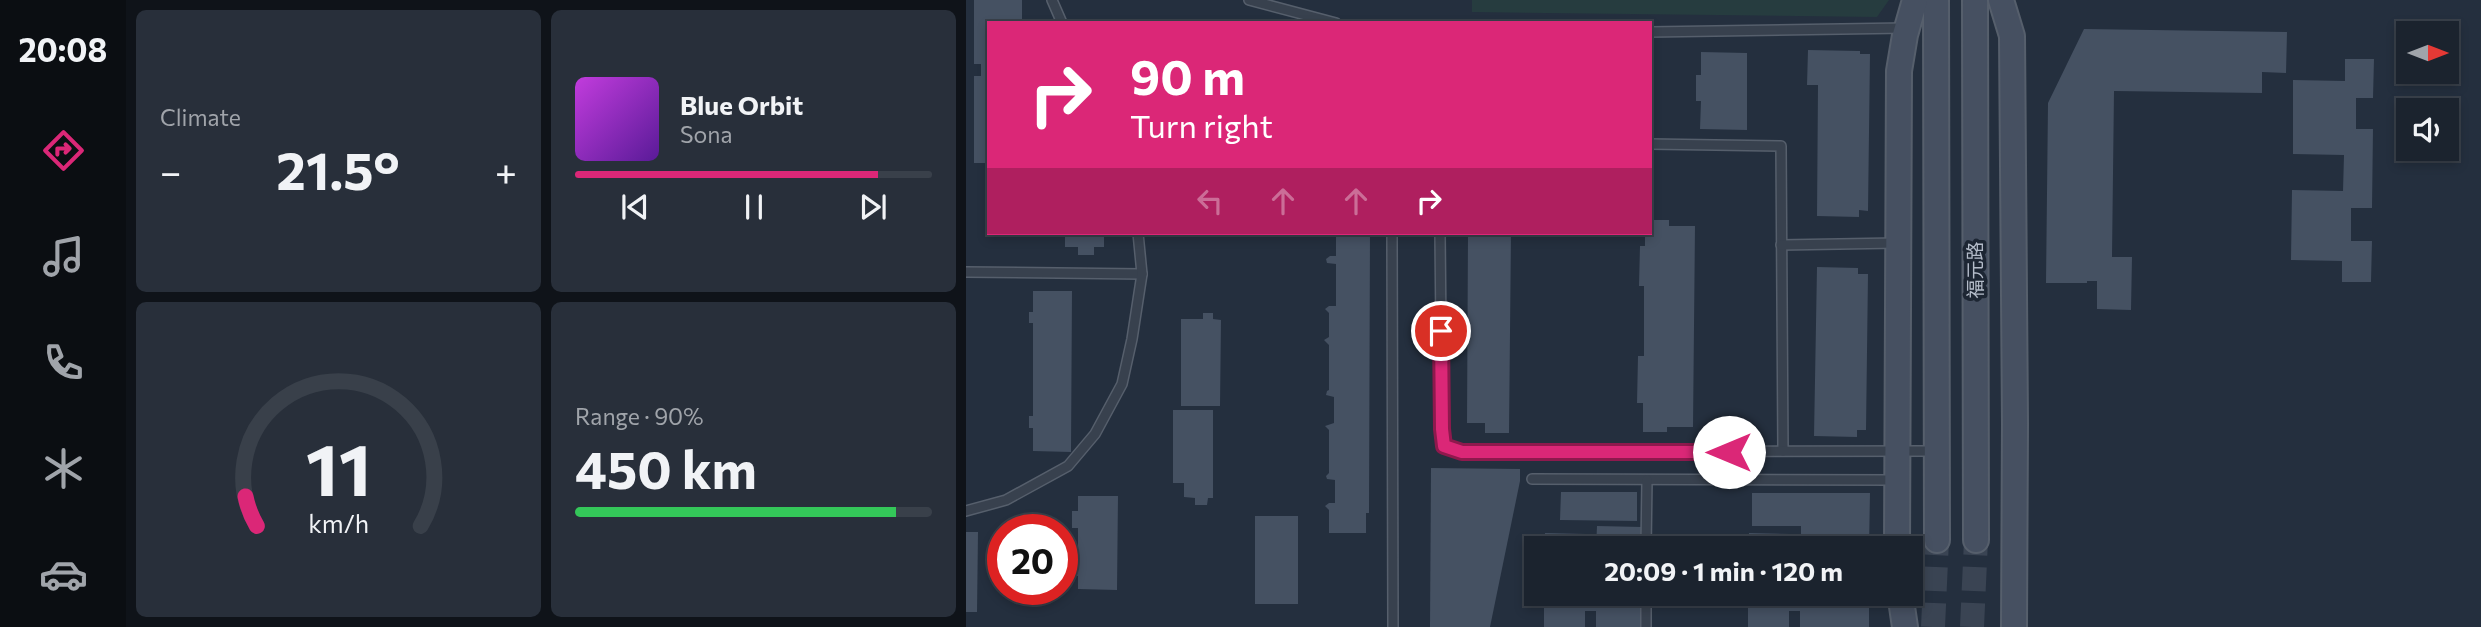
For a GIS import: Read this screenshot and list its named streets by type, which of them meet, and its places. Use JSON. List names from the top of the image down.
{
  "streets": {
    "street": ["福元路"]
  },
  "north": "right",
  "page": {
    "tabs": "20:08",
    "tile": [
      "Climate",
      ["Range · 90%", "450 km"]
    ],
    "turn": ["90 m", "Turn right"],
    "song": ["Blue Orbit", "Sona"],
    "heat": ["−", "21.5°", "+"],
    "limit": "20",
    "trip": "20:09 · 1 min · 120 m",
    "gauge": ["11", "km/h"]
  }
}
